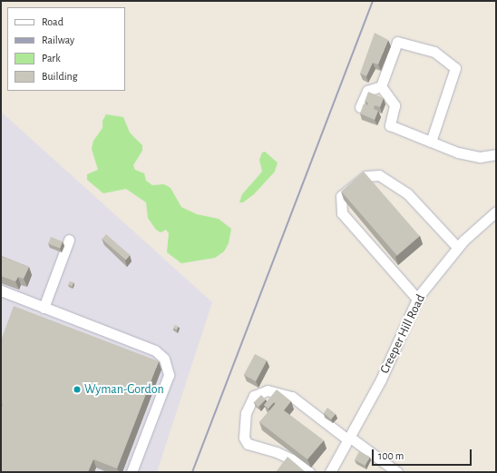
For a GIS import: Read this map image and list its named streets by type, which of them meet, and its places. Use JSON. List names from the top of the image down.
{
  "streets": {
    "street": ["Creeper Hill Road"]
  },
  "places": ["Wyman-Gordon"],
  "legend": [
    "Road",
    "Railway",
    "Park",
    "Building"
  ],
  "scale_bar": "100 m"
}
